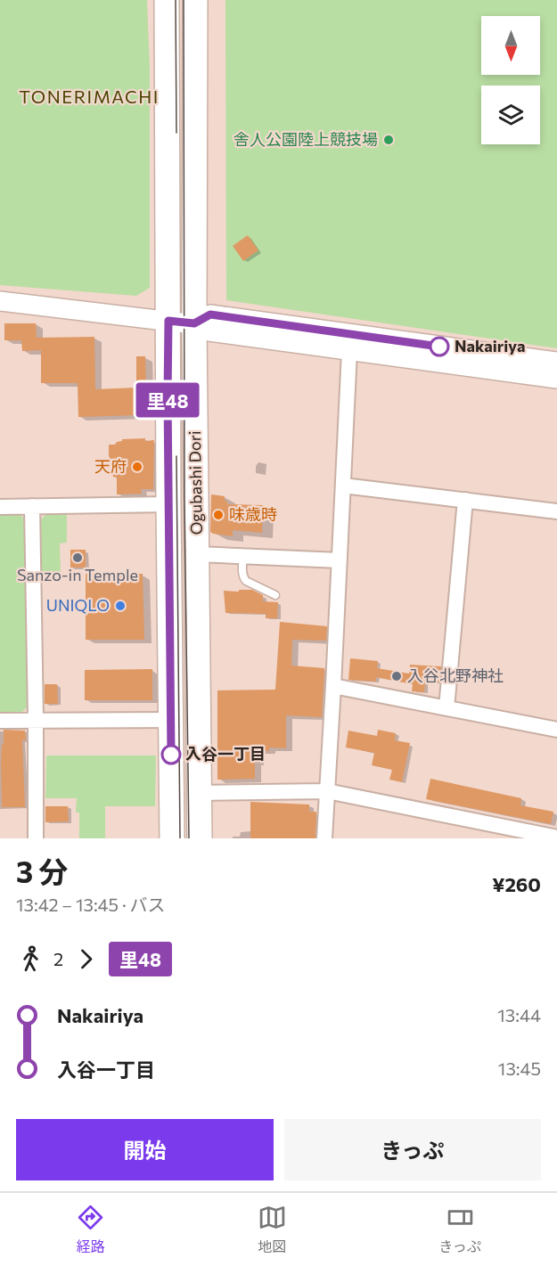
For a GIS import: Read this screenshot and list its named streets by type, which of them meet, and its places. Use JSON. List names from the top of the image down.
{
  "streets": {
    "main road": ["Ogubashi Dori"]
  },
  "districts": ["TONERIMACHI"],
  "places": [
    "舎人公園陸上競技場",
    "Nakairiya",
    "天府",
    "味歳時",
    "Sanzo-in Temple",
    "UNIQLO",
    "入谷北野神社",
    "入谷一丁目"
  ],
  "lines": ["bus line 里48"],
  "north": "bottom",
  "page": {
    "on_map": "里48",
    "heading": ["3 分", "13:42 – 13:45 · バス", "¥260"],
    "legs": ["2", "里48"],
    "list": [
      {
        "name": "Nakairiya",
        "value": "13:44"
      },
      {
        "name": "入谷一丁目",
        "value": "13:45"
      }
    ],
    "buttons": ["開始", "きっぷ"],
    "tabs": ["経路", "地図", "きっぷ"]
  }
}
